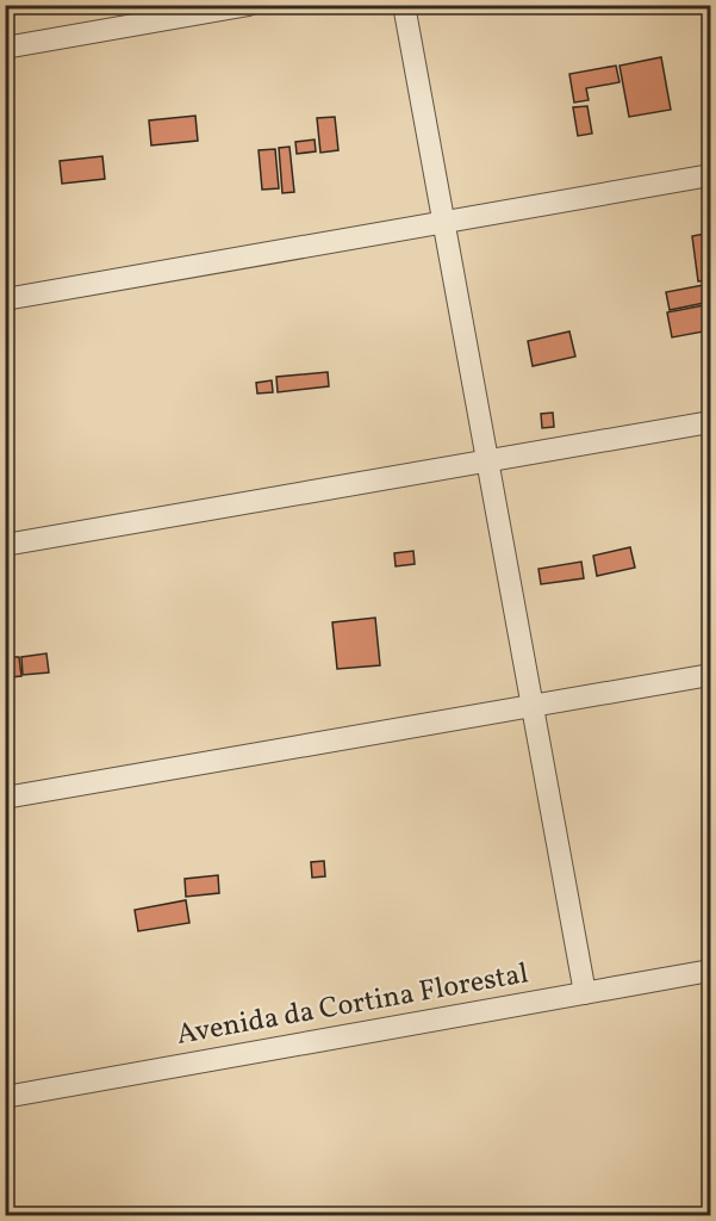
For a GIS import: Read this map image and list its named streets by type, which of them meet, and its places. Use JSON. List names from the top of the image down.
{
  "streets": {
    "street": ["Avenida da Cortina Florestal"]
  }
}
